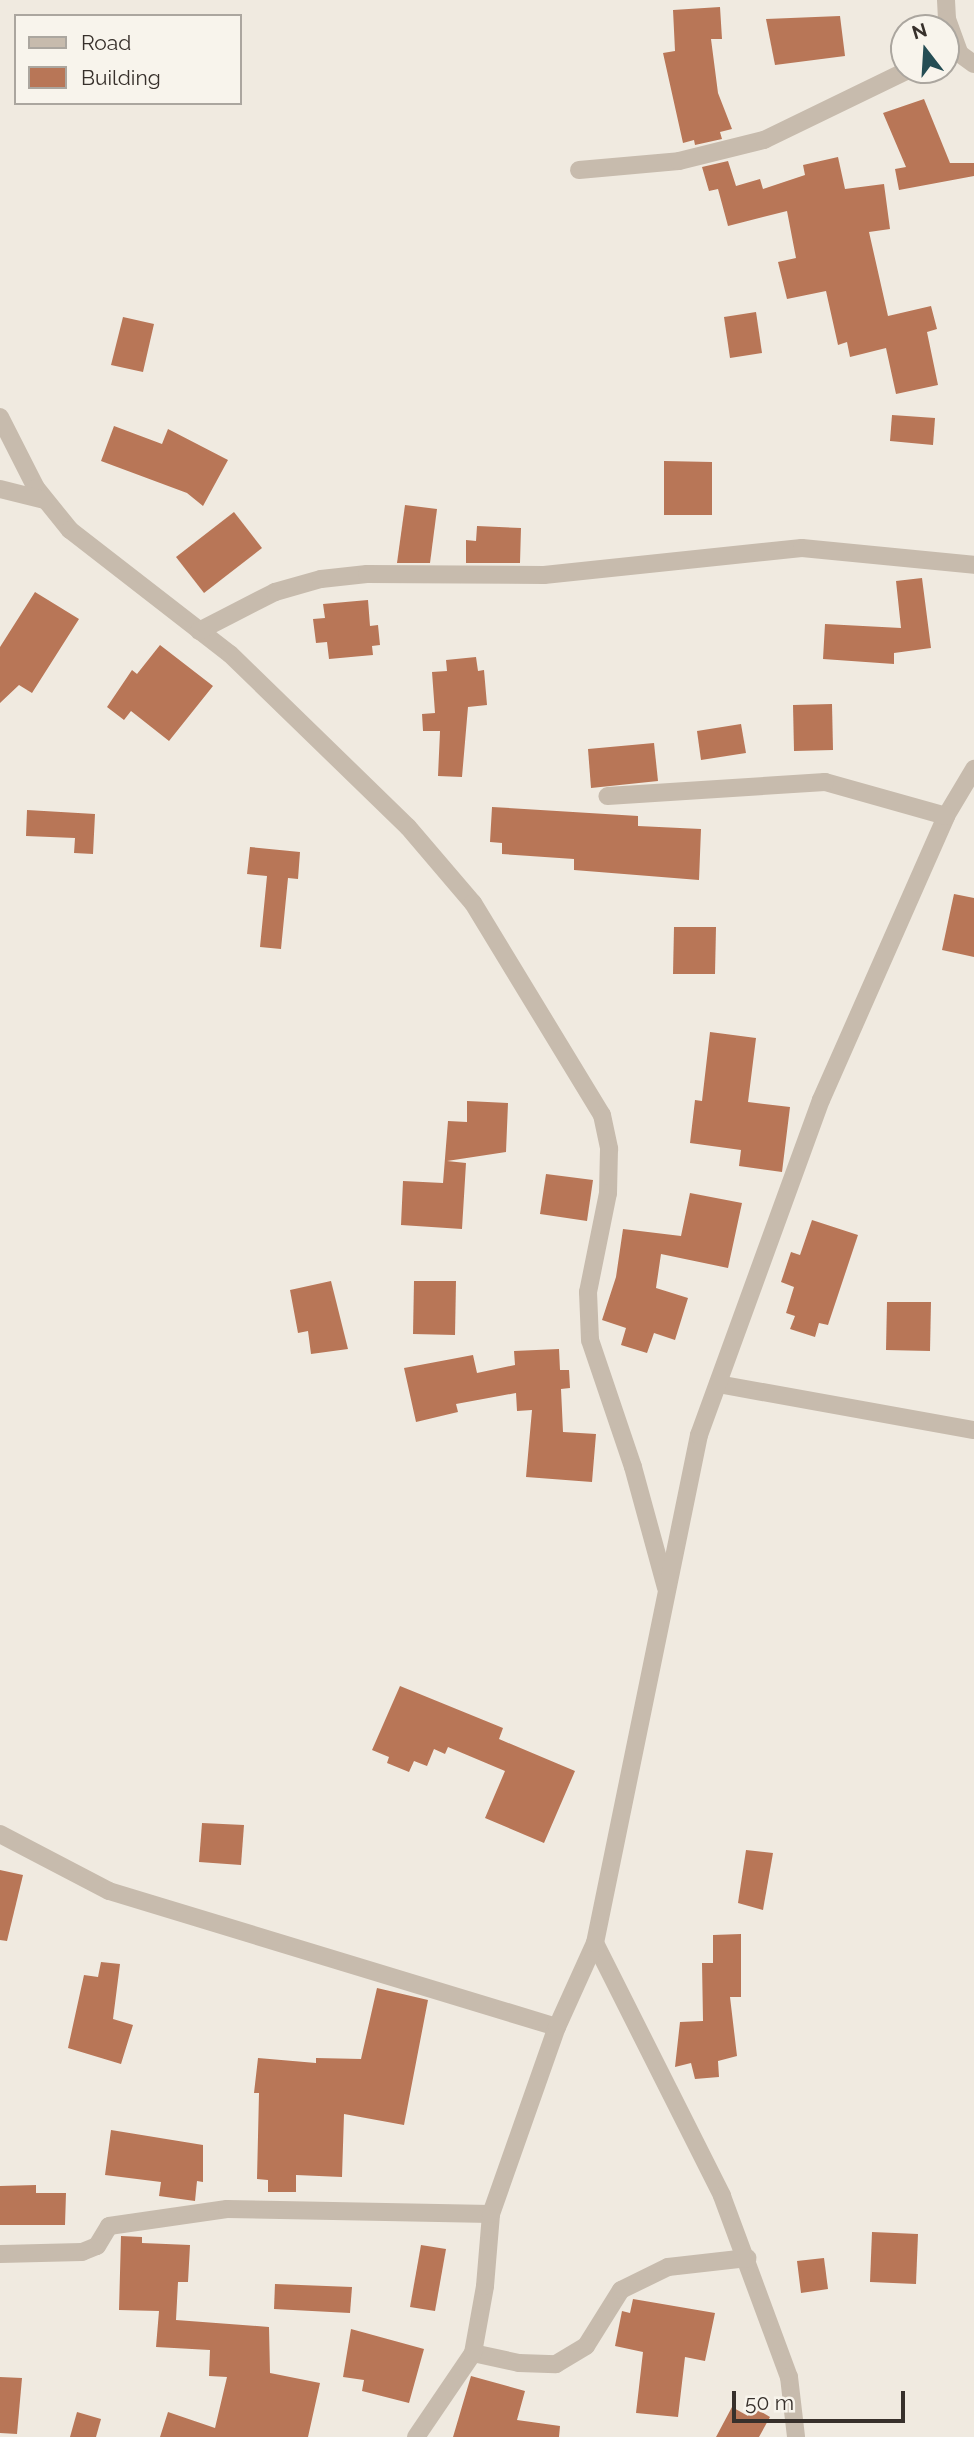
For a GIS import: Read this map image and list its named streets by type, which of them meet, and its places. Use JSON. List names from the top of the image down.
{
  "legend": ["Road", "Building"],
  "scale_bar": "50 m",
  "north": "top"
}
